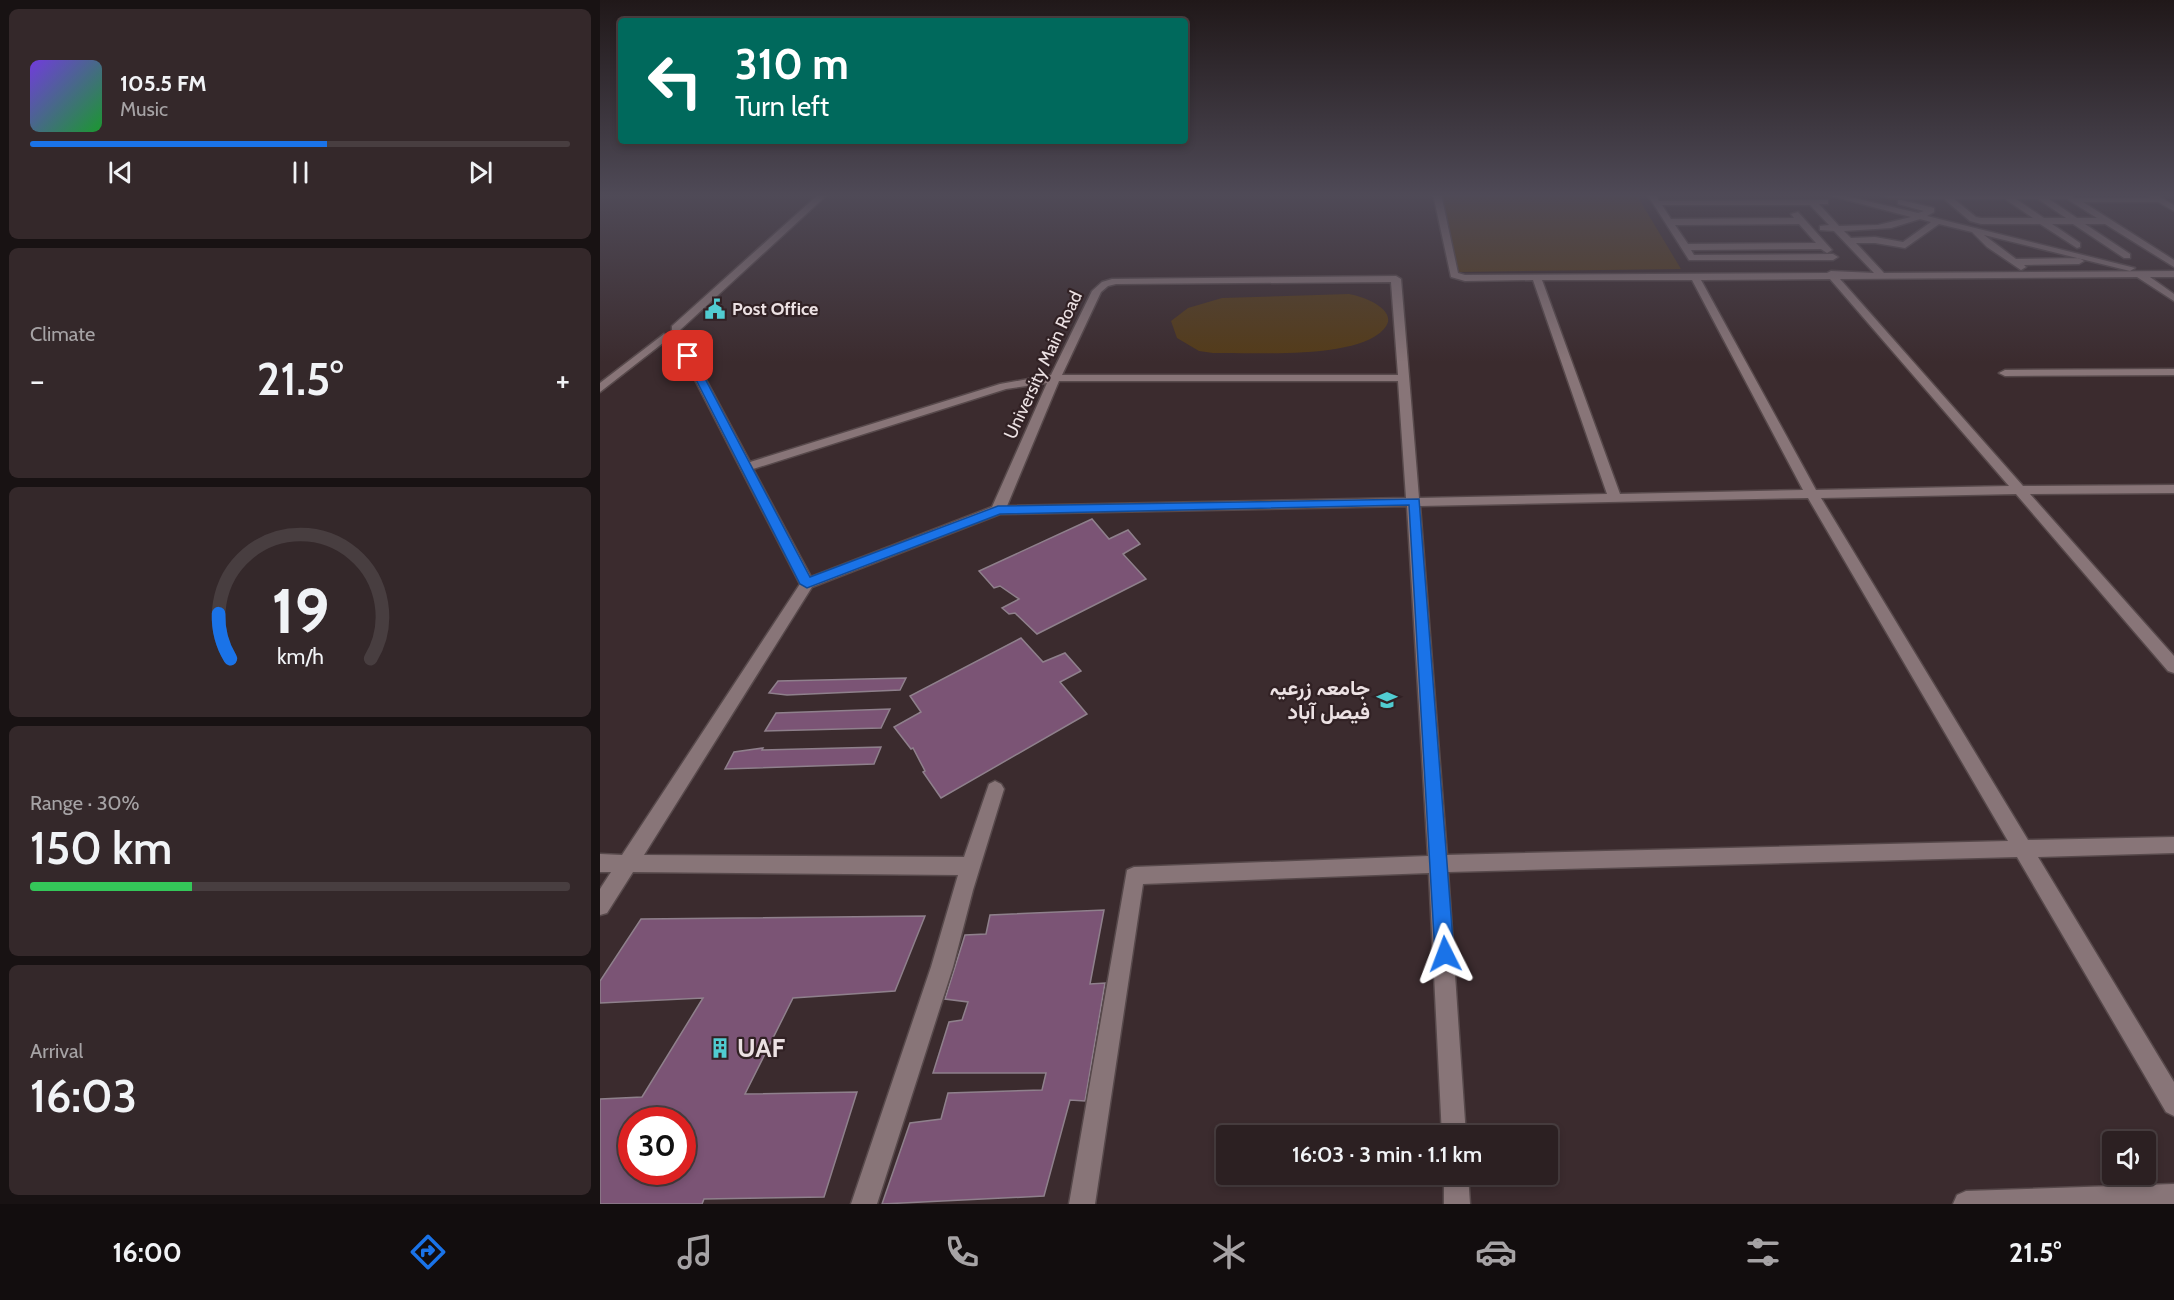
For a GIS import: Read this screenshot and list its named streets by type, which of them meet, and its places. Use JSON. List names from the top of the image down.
{
  "streets": {
    "street": ["University Main Road"]
  },
  "places": {
    "public building": ["Post Office"],
    "school or university": ["جامعہ زرعیہ فیصل آباد"],
    "building": ["UAF"]
  },
  "page": {
    "turn": ["310 m", "Turn left"],
    "song": ["105.5 FM", "Music"],
    "tile": [
      "Climate",
      ["Range · 30%", "150 km"],
      ["Arrival", "16:03"]
    ],
    "heat": ["−", "21.5°", "+"],
    "limit": "30",
    "trip": "16:03 · 3 min · 1.1 km",
    "tabs": ["16:00", "21.5°"],
    "gauge": ["19", "km/h"]
  }
}
